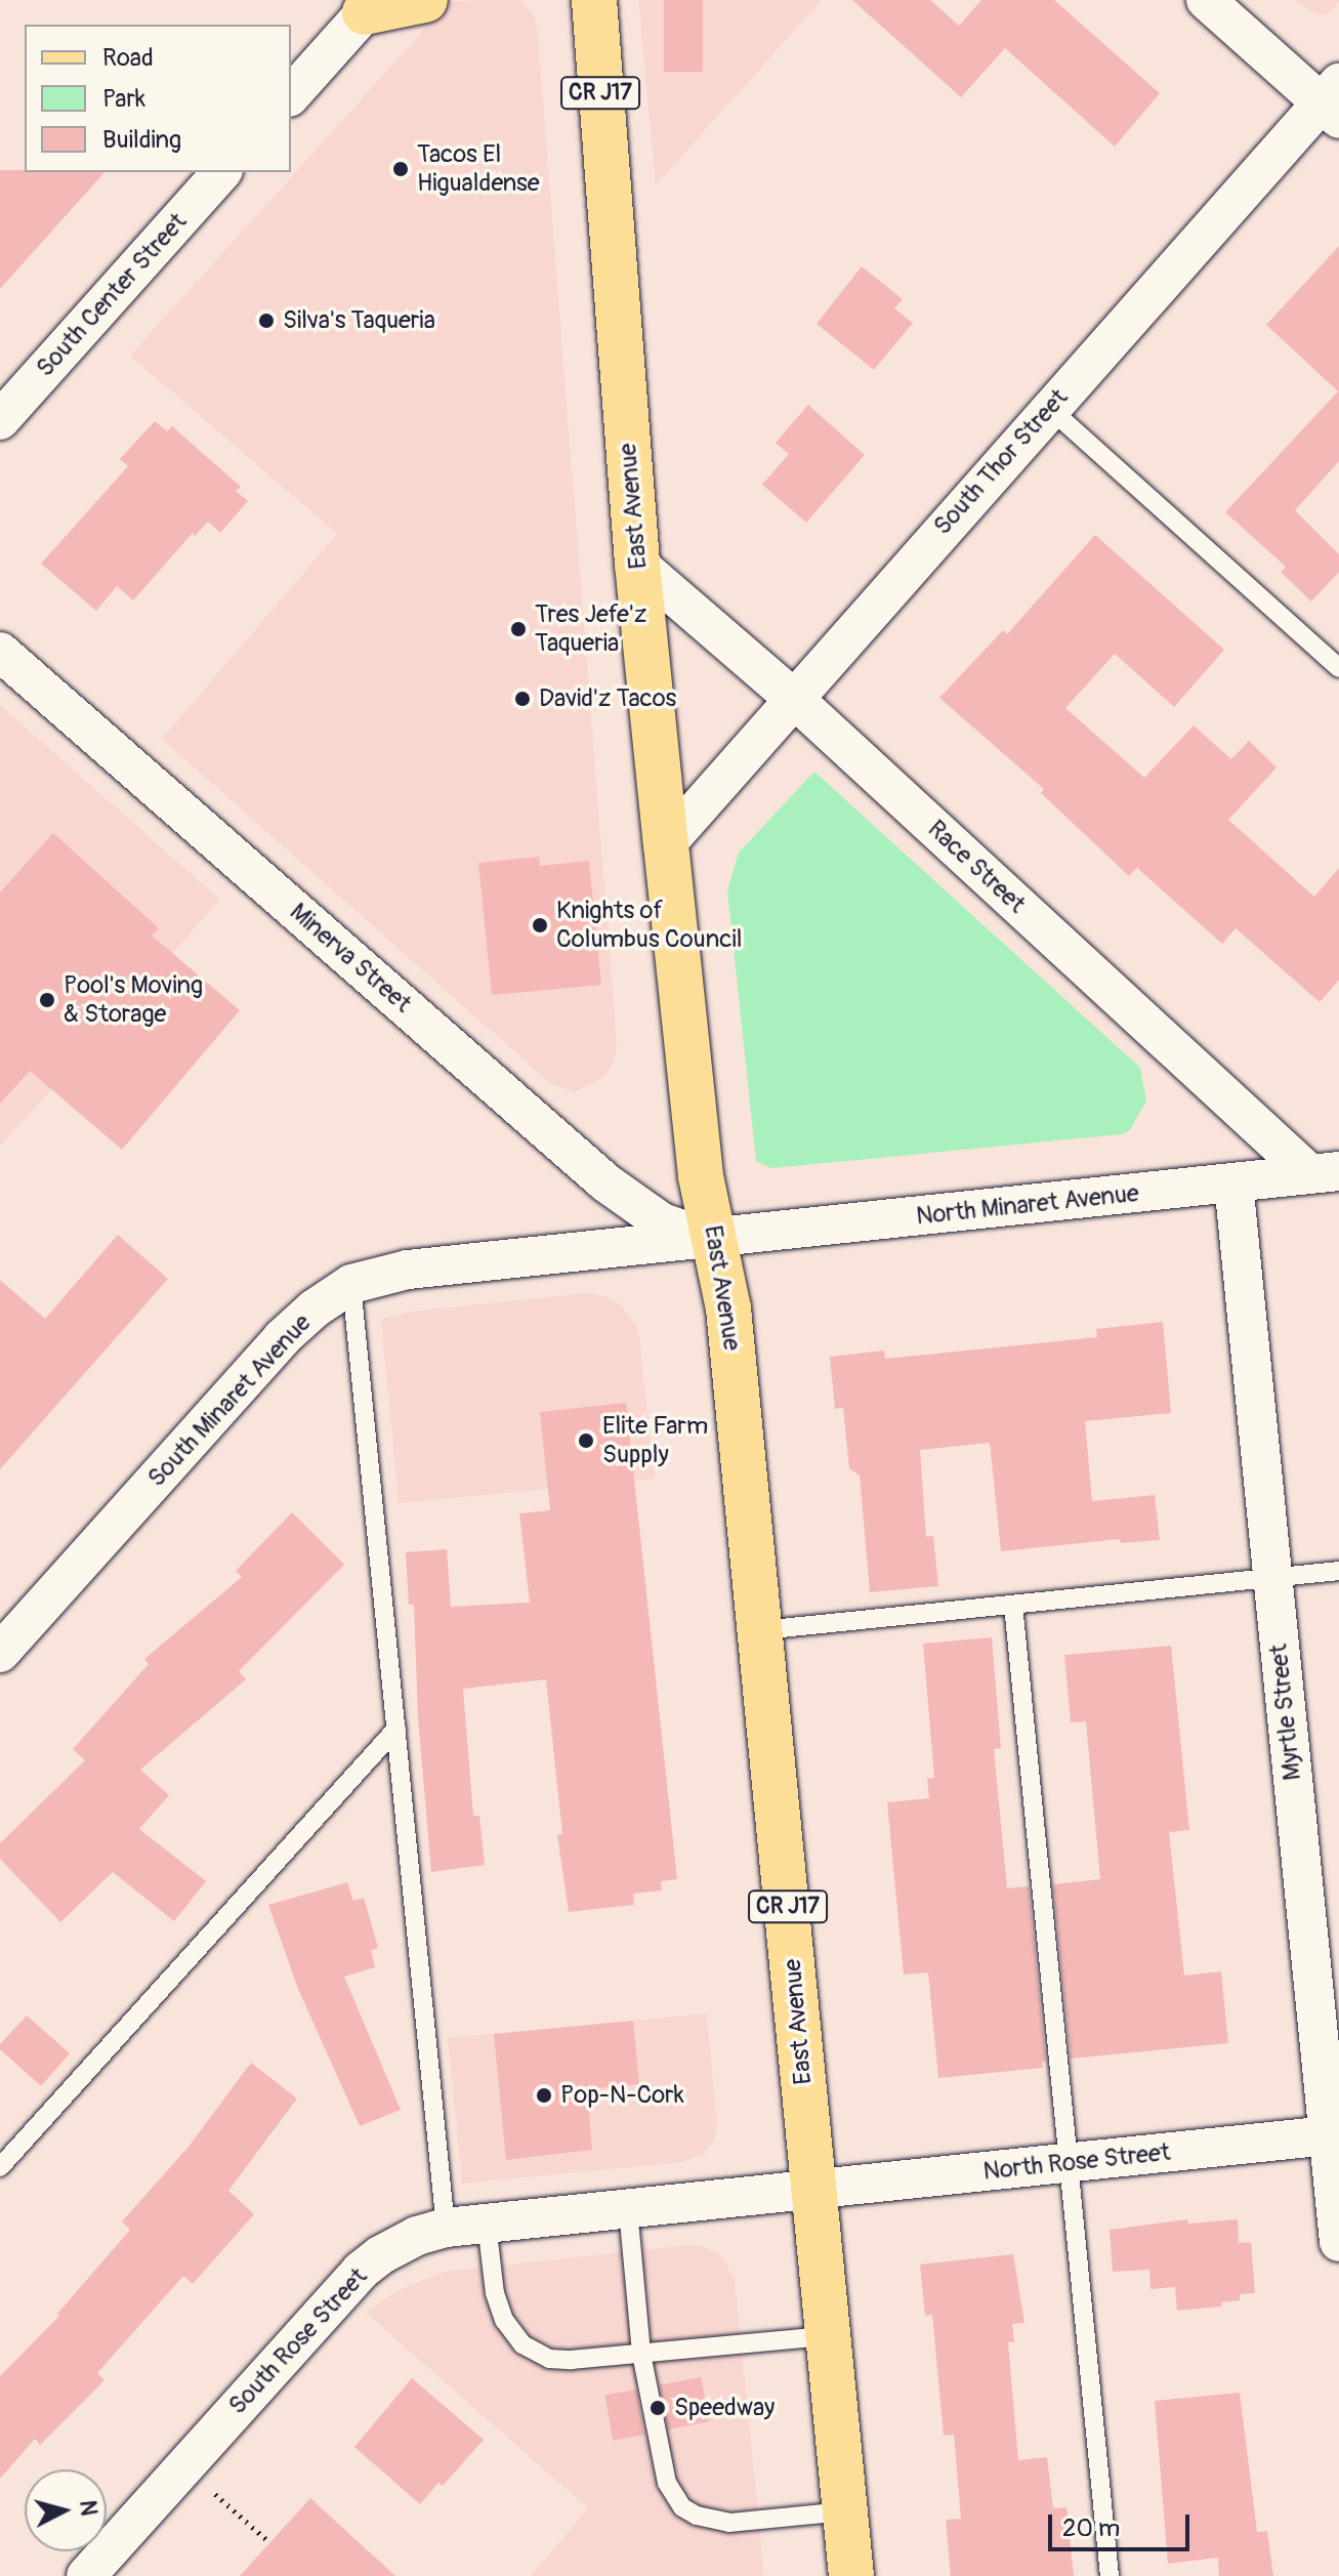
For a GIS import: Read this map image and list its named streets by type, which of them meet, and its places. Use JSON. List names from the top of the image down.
{
  "streets": {
    "main road": ["CR J17", "East Avenue"],
    "street": [
      "South Center Street",
      "South Thor Street",
      "Race Street",
      "Minerva Street",
      "North Minaret Avenue",
      "South Minaret Avenue",
      "Myrtle Street",
      "North Rose Street",
      "South Rose Street"
    ]
  },
  "crossings": [
    ["South Thor Street", "East Avenue"],
    ["South Thor Street", "Race Street"],
    ["East Avenue", "Race Street"],
    ["East Avenue", "Minerva Street"],
    ["East Avenue", "North Minaret Avenue"],
    ["East Avenue", "South Minaret Avenue"],
    ["East Avenue", "North Rose Street"],
    ["East Avenue", "South Rose Street"],
    ["Race Street", "North Minaret Avenue"],
    ["Minerva Street", "North Minaret Avenue"],
    ["Minerva Street", "South Minaret Avenue"],
    ["North Minaret Avenue", "South Minaret Avenue"],
    ["North Minaret Avenue", "Myrtle Street"],
    ["Myrtle Street", "North Rose Street"],
    ["North Rose Street", "South Rose Street"]
  ],
  "places": [
    "Tacos El Higualdense",
    "Silva's Taqueria",
    "Tres Jefe'z Taqueria",
    "David'z Tacos",
    "Knights of Columbus Council",
    "Pool's Moving & Storage",
    "Elite Farm Supply",
    "Pop-N-Cork",
    "Speedway"
  ],
  "legend": ["Road", "Park", "Building"],
  "scale_bar": "20 m",
  "north": "right"
}
